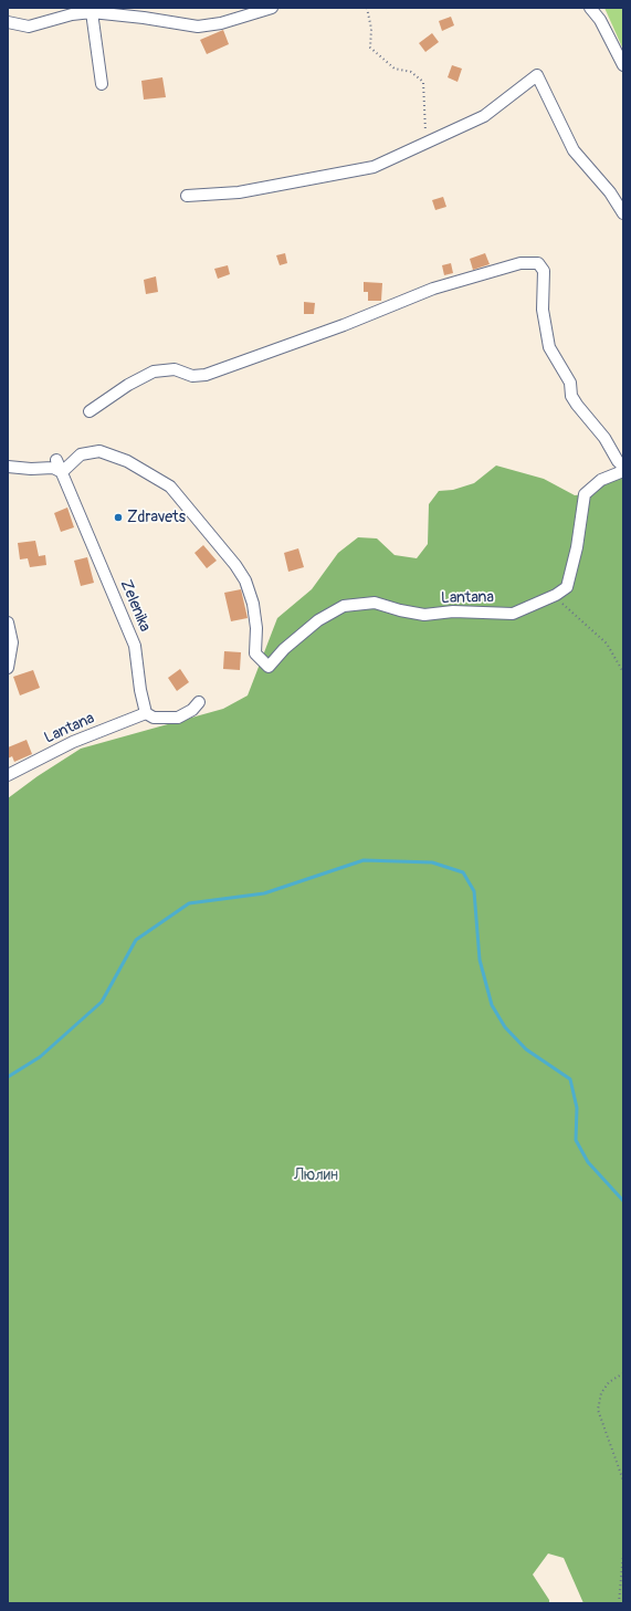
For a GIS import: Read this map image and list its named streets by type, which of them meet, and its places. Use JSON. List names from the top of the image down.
{
  "streets": {
    "street": ["Lantana", "Zelenika"]
  },
  "crossings": [
    ["Lantana", "Zelenika"]
  ],
  "parks": ["Люлин"],
  "places": ["Zdravets"]
}
